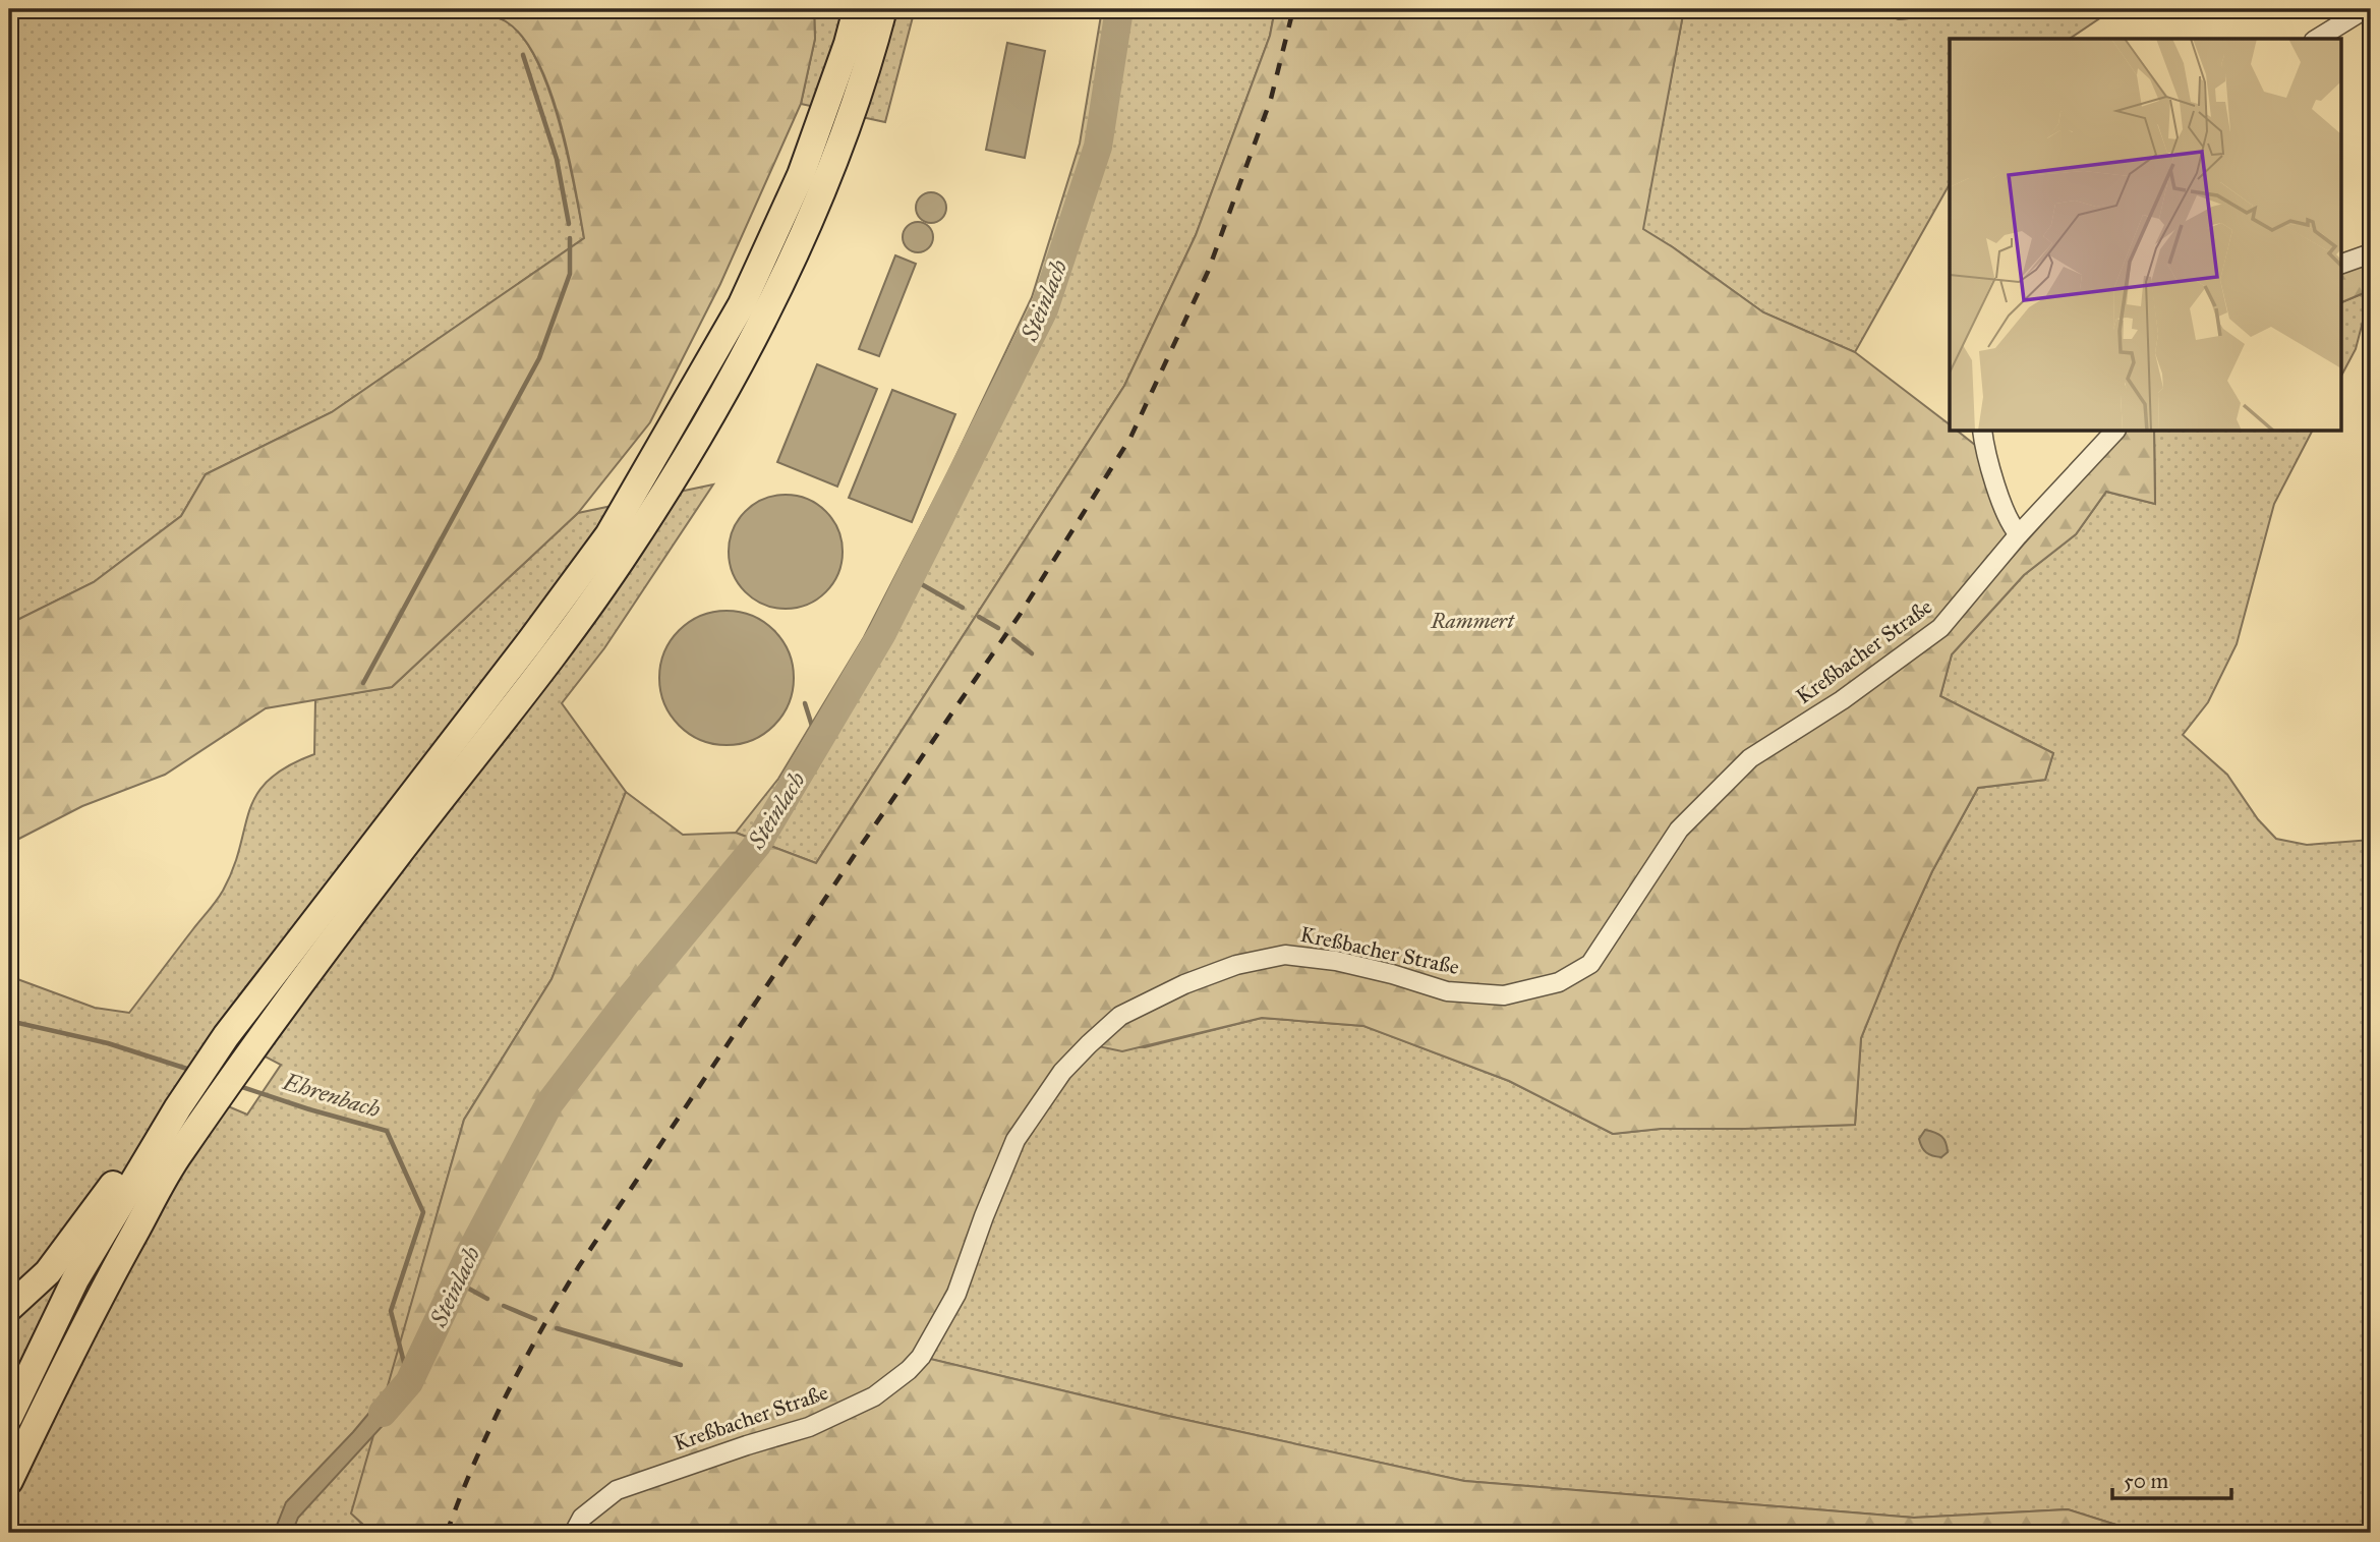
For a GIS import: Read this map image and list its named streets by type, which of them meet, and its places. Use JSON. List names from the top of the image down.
{
  "streets": {
    "street": ["Kreßbacher Straße"]
  },
  "water": ["Steinlach", "Ehrenbach"],
  "parks": ["Rammert"],
  "scale_bar": "50 m"
}
